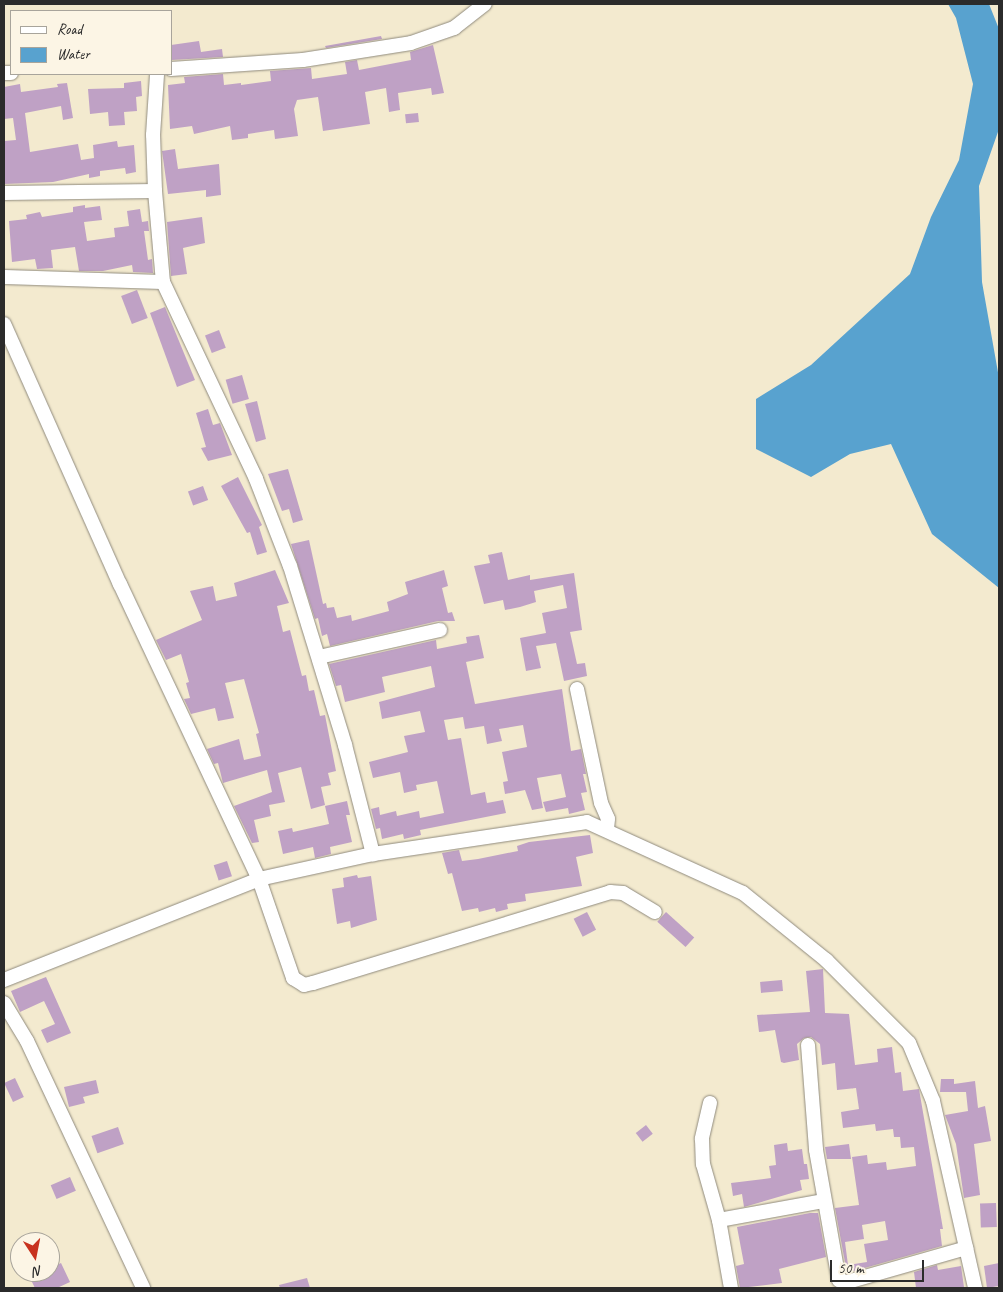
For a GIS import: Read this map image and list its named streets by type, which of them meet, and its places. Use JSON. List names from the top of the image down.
{
  "legend": ["Road", "Water"],
  "scale_bar": "50 m",
  "north": "bottom"
}
